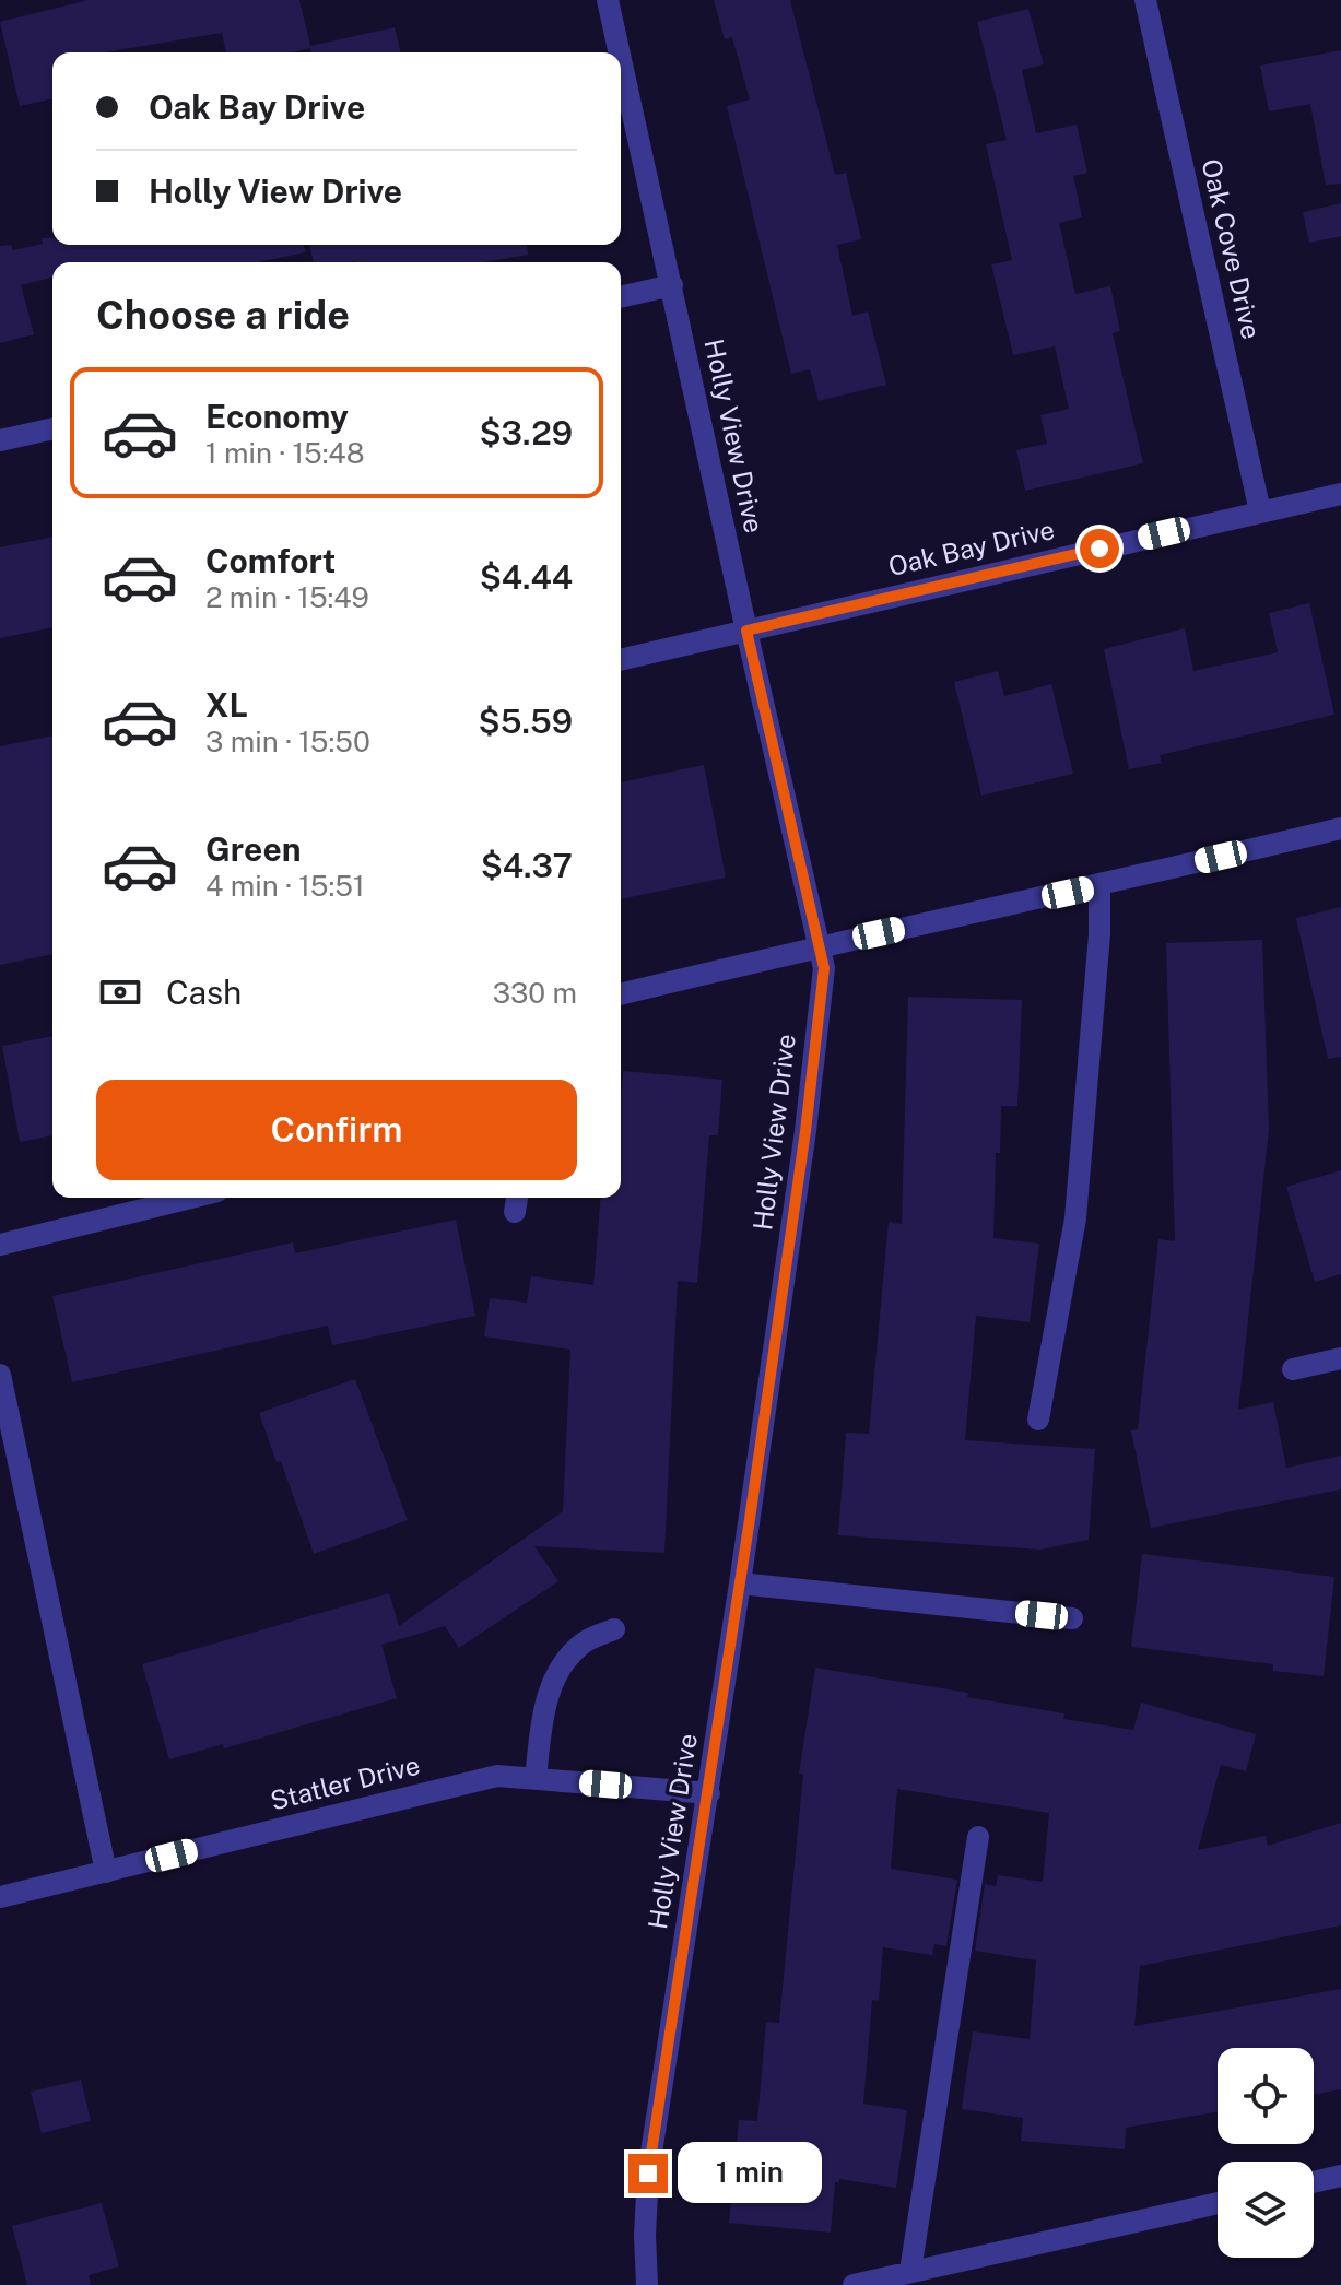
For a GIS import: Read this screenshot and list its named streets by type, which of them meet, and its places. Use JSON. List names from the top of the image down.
{
  "streets": {
    "street": [
      "Oak Cove Drive",
      "Holly View Drive",
      "Oak Bay Drive",
      "Statler Drive"
    ]
  },
  "crossings": [
    ["Oak Cove Drive", "Oak Bay Drive"],
    ["Holly View Drive", "Oak Bay Drive"],
    ["Holly View Drive", "Statler Drive"]
  ],
  "page": {
    "banner": ["Oak Bay Drive", "Holly View Drive"],
    "heading": "Choose a ride",
    "list": [
      {
        "name": "Economy",
        "note": "1 min · 15:48",
        "value": "$3.29"
      },
      {
        "name": "Comfort",
        "note": "2 min · 15:49",
        "value": "$4.44"
      },
      {
        "name": "XL",
        "note": "3 min · 15:50",
        "value": "$5.59"
      },
      {
        "name": "Green",
        "note": "4 min · 15:51",
        "value": "$4.37"
      }
    ],
    "pay": ["Cash", "330 m"],
    "buttons": "Confirm",
    "bubble": "1 min"
  }
}
